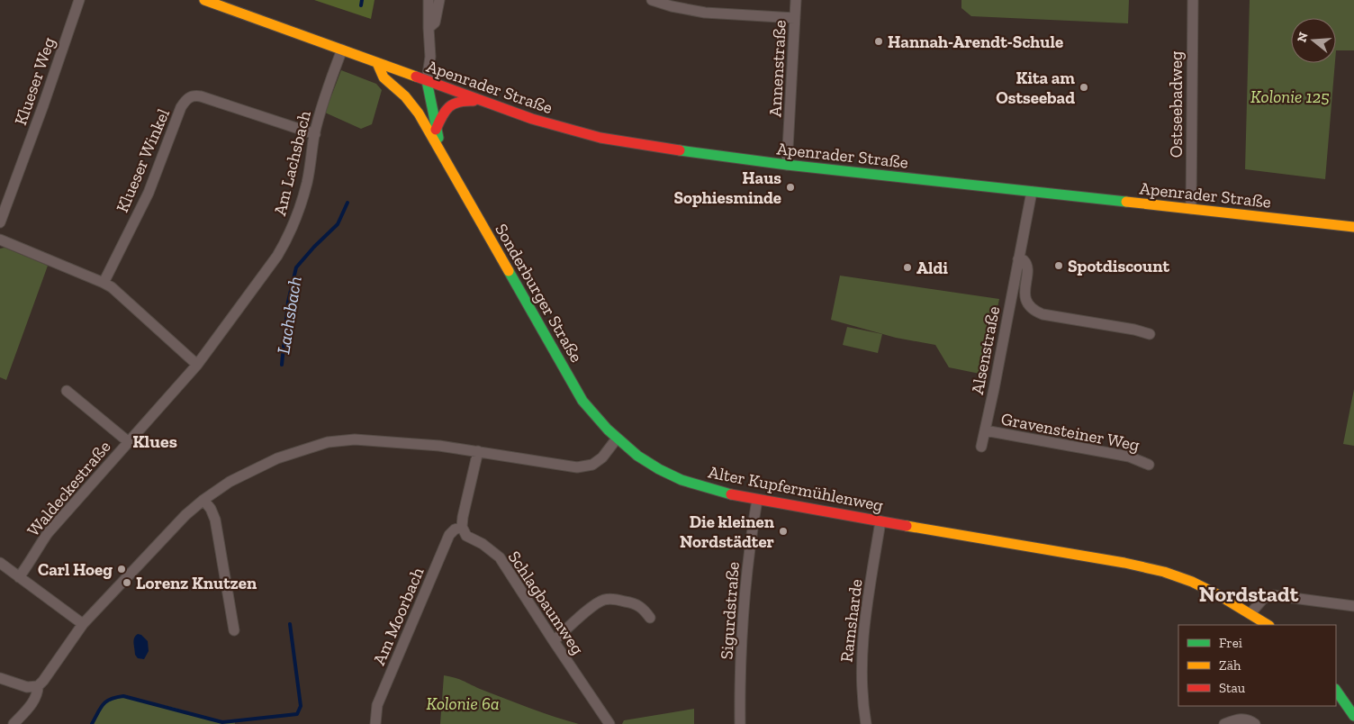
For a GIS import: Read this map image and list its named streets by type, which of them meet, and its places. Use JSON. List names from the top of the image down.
{
  "streets": {
    "street": [
      "Annenstraße",
      "Klueser Weg",
      "Apenrader Straße",
      "Ostseebadweg",
      "Klueser Winkel",
      "Am Lachsbach",
      "Sonderburger Straße",
      "Alsenstraße",
      "Gravensteiner Weg",
      "Waldeckestraße",
      "Alter Kupfermühlenweg",
      "Schlagbaumweg",
      "Sigurdstraße",
      "Am Moorbach",
      "Ramsharde"
    ]
  },
  "crossings": [
    ["Annenstraße", "Apenrader Straße"],
    ["Apenrader Straße", "Ostseebadweg"],
    ["Apenrader Straße", "Am Lachsbach"],
    ["Apenrader Straße", "Sonderburger Straße"],
    ["Apenrader Straße", "Alsenstraße"],
    ["Klueser Winkel", "Am Lachsbach"],
    ["Am Lachsbach", "Waldeckestraße"],
    ["Sonderburger Straße", "Alter Kupfermühlenweg"],
    ["Alsenstraße", "Gravensteiner Weg"],
    ["Alter Kupfermühlenweg", "Sigurdstraße"],
    ["Alter Kupfermühlenweg", "Ramsharde"],
    ["Schlagbaumweg", "Am Moorbach"]
  ],
  "districts": ["Klues", "Nordstadt"],
  "water": ["Lachsbach"],
  "parks": ["Kolonie 125", "Kolonie 6a"],
  "places": [
    "Hannah-Arendt-Schule",
    "Kita am Ostseebad",
    "Haus Sophiesminde",
    "Spotdiscount",
    "Aldi",
    "Die kleinen Nordstädter",
    "Carl Hoeg",
    "Lorenz Knutzen"
  ],
  "legend": ["Frei", "Zäh", "Stau"],
  "north": "left"
}
